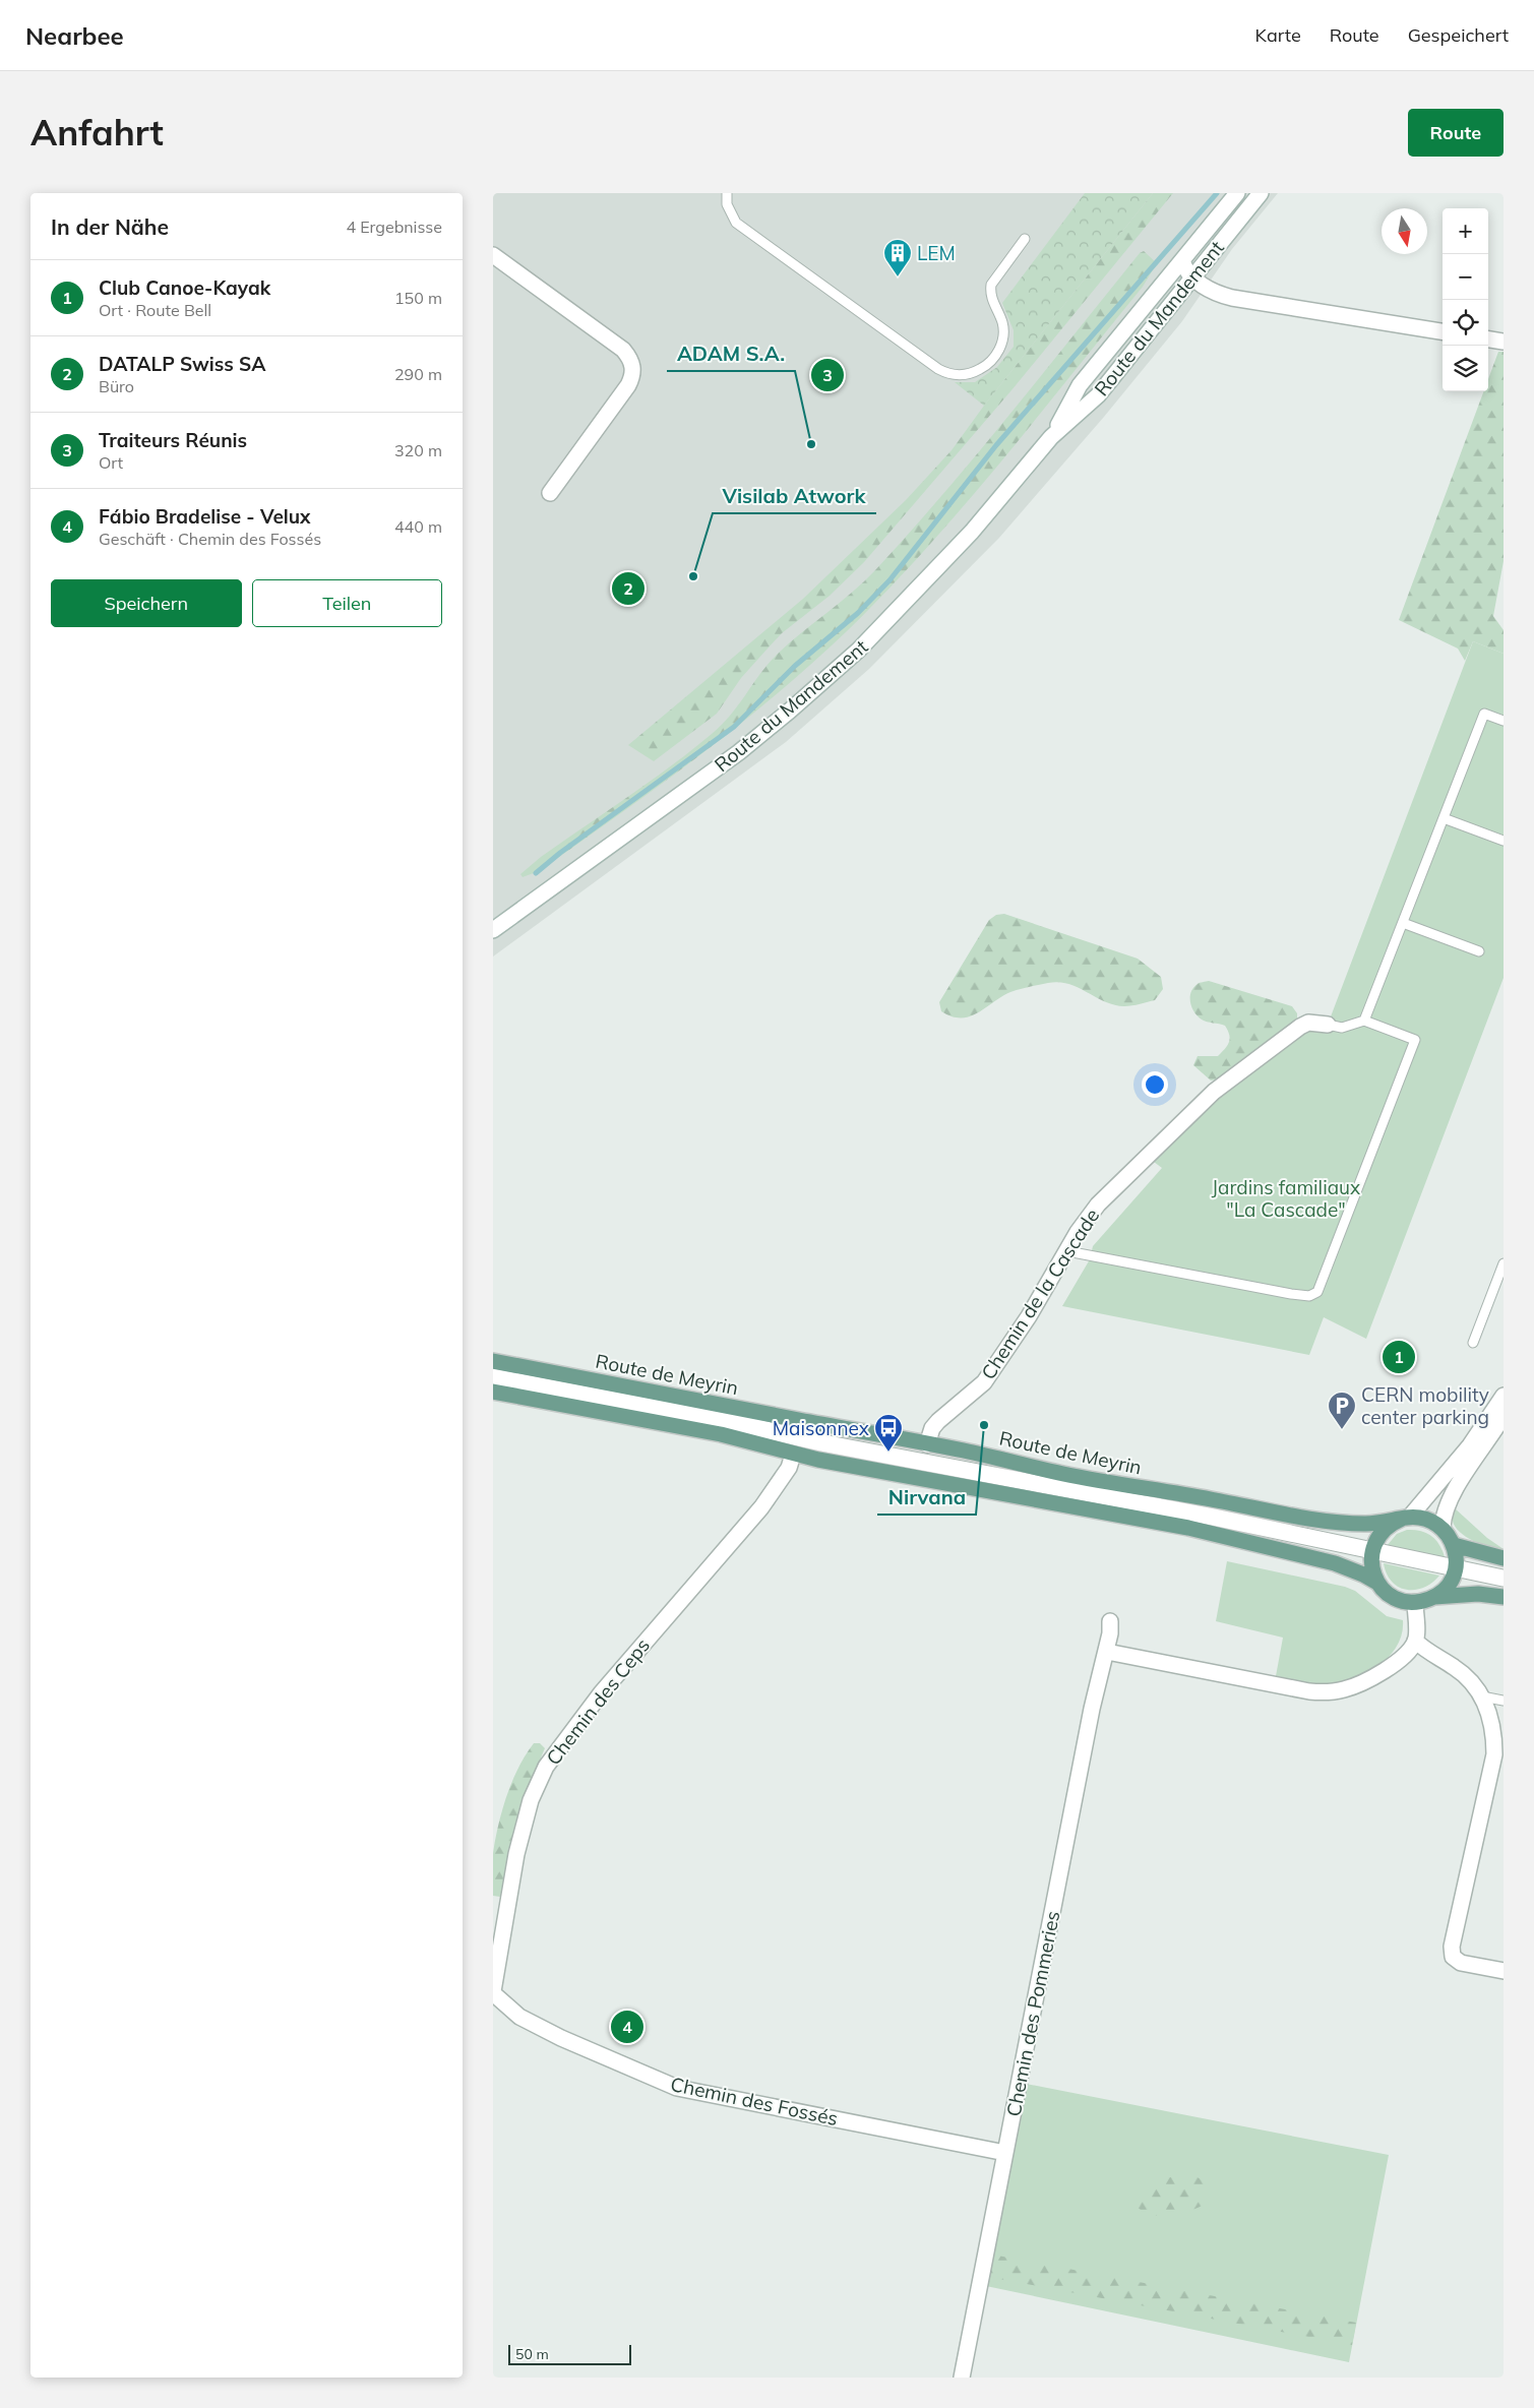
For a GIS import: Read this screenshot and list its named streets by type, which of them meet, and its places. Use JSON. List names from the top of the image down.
{
  "streets": {
    "main road": ["Route de Meyrin"],
    "street": [
      "Route du Mandement",
      "Chemin de la Cascade",
      "Chemin des Ceps",
      "Chemin des Pommeries",
      "Chemin des Fossés"
    ]
  },
  "crossings": [
    ["Chemin de la Cascade", "Route de Meyrin"],
    ["Chemin des Ceps", "Chemin des Fossés"],
    ["Chemin des Pommeries", "Chemin des Fossés"]
  ],
  "parks": ["Jardins familiaux \"La Cascade\""],
  "places": {
    "building": ["LEM"],
    "other": ["ADAM S.A.", "Visilab Atwork", "Nirvana"],
    "parking": ["CERN mobility center parking"],
    "bus stop": ["Maisonnex"]
  },
  "scale_bar": "50 m",
  "north": "bottom",
  "page": {
    "header": "Nearbee",
    "nav": ["Karte", "Route", "Gespeichert"],
    "buttons": [
      "Route",
      ["Speichern", "Teilen"]
    ],
    "title": "Anfahrt",
    "heading": ["In der Nähe", "4 Ergebnisse"],
    "map_buttons": ["+", "−"],
    "list": [
      {
        "mark": "1",
        "name": "Club Canoe-Kayak",
        "note": "Ort · Route Bell",
        "value": "150 m"
      },
      {
        "mark": "2",
        "name": "DATALP Swiss SA",
        "note": "Büro",
        "value": "290 m"
      },
      {
        "mark": "3",
        "name": "Traiteurs Réunis",
        "note": "Ort",
        "value": "320 m"
      },
      {
        "mark": "4",
        "name": "Fábio Bradelise - Velux",
        "note": "Geschäft · Chemin des Fossés",
        "value": "440 m"
      }
    ],
    "pins": [
      "3",
      "2",
      "1",
      "4"
    ],
    "scale": "50 m"
  }
}
